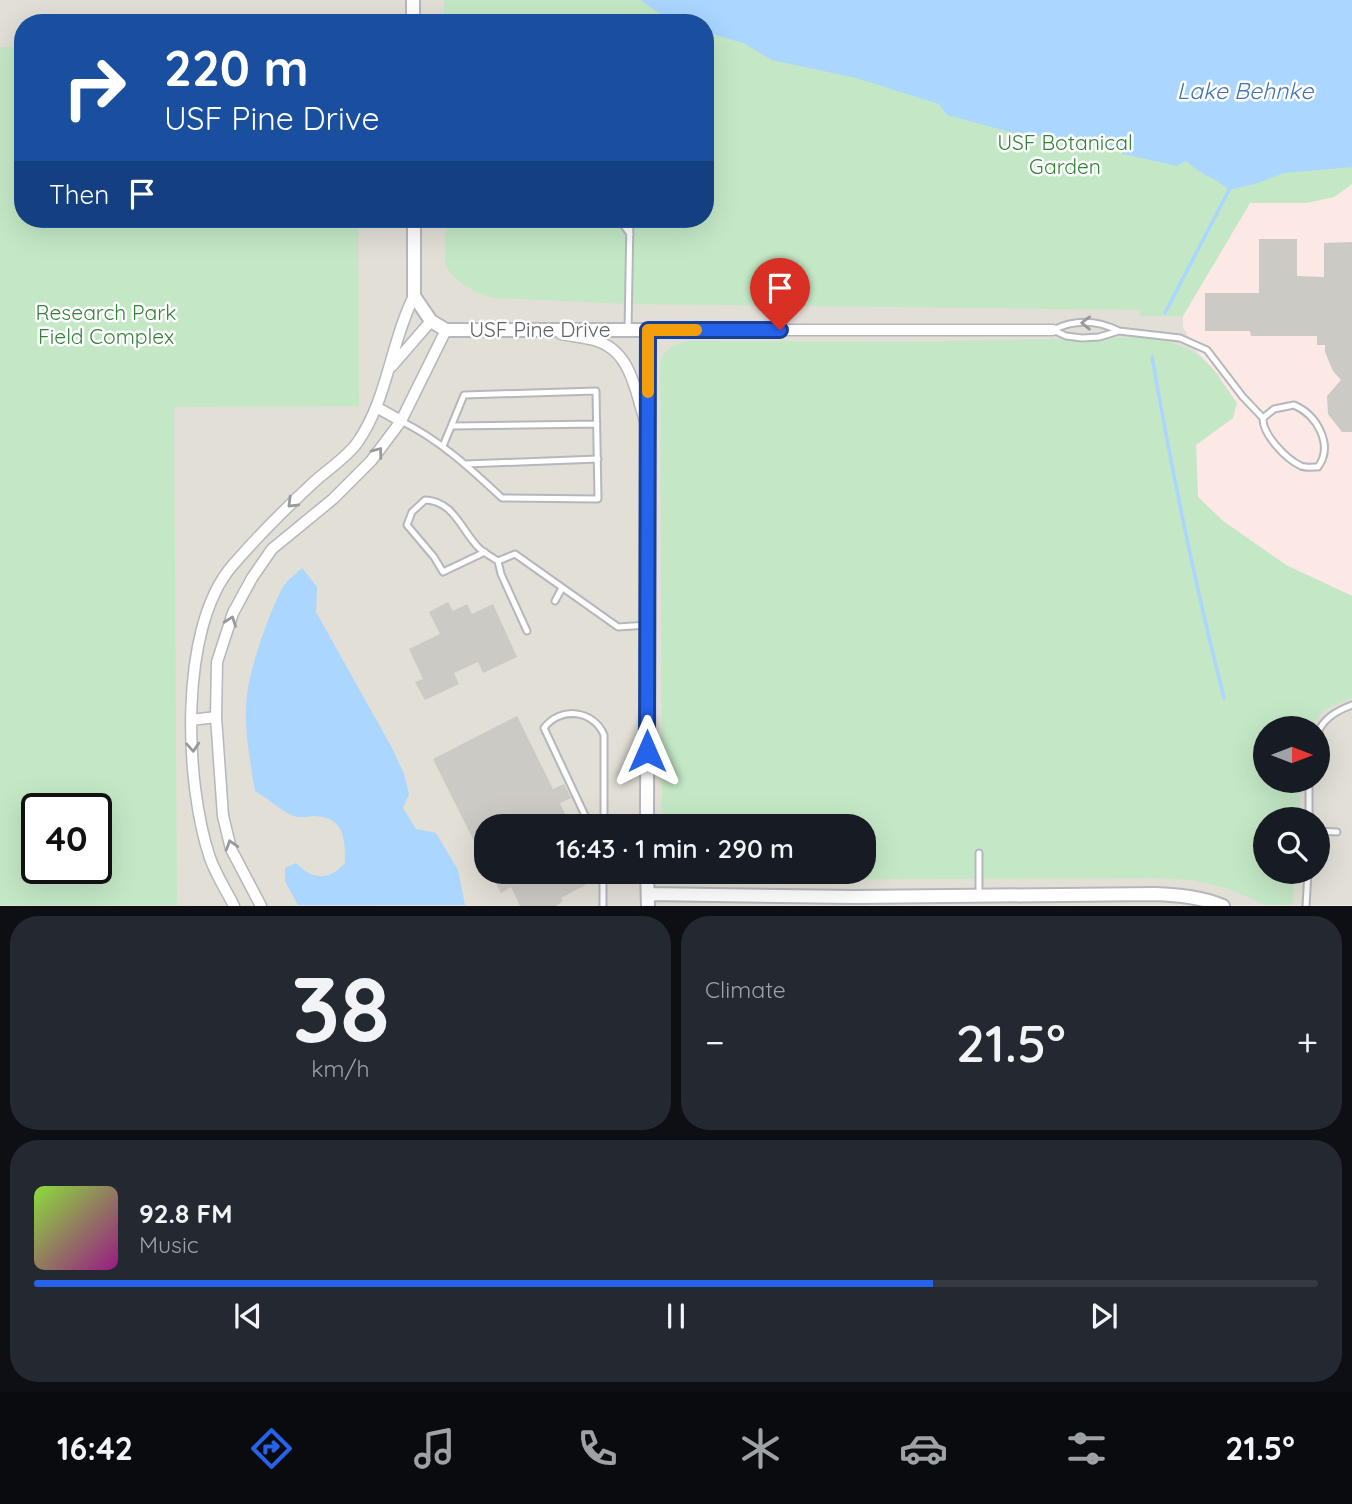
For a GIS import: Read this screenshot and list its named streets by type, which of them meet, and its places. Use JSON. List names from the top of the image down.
{
  "streets": {
    "street": ["USF Pine Drive"]
  },
  "water": ["Lake Behnke"],
  "parks": ["USF Botanical Garden", "Research Park Field Complex"],
  "north": "right",
  "page": {
    "turn": ["220 m", "USF Pine Drive"],
    "then": "Then",
    "limit": "40",
    "trip": "16:43 · 1 min · 290 m",
    "tile": [
      ["38", "km/h"],
      "Climate"
    ],
    "heat": ["−", "21.5°", "+"],
    "song": ["92.8 FM", "Music"],
    "tabs": ["16:42", "21.5°"]
  }
}
